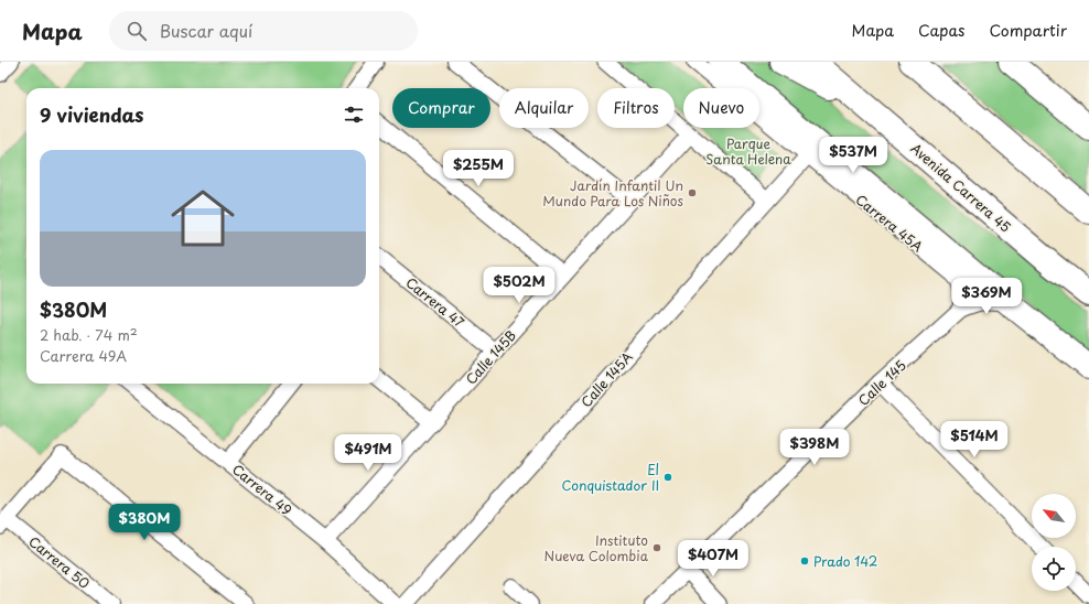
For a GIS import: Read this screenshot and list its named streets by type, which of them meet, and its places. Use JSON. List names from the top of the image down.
{
  "streets": {
    "highway": ["Avenida Carrera 45"],
    "street": [
      "Carrera 45A",
      "Carrera 47",
      "Calle 145B",
      "Calle 145A",
      "Calle 145",
      "Carrera 49",
      "Carrera 50"
    ]
  },
  "crossings": [
    ["Carrera 45A", "Calle 145A"],
    ["Carrera 45A", "Calle 145"],
    ["Carrera 47", "Calle 145B"],
    ["Calle 145B", "Carrera 49"]
  ],
  "parks": ["Parque Santa Helena"],
  "places": [
    "Jardín Infantil Un Mundo Para Los Niños",
    "El Conquistador II",
    "Instituto Nueva Colombia",
    "Prado 142"
  ],
  "north": "top left",
  "page": {
    "header": "Mapa",
    "search": "Buscar aquí",
    "nav": ["Mapa", "Capas", "Compartir"],
    "chip": [
      "Comprar",
      "Alquilar",
      "Filtros",
      "Nuevo"
    ],
    "heading": "9 viviendas",
    "price": [
      "$537M",
      "$255M",
      "$502M",
      "$369M",
      "$514M",
      "$398M",
      "$491M",
      "$380M",
      "$407M"
    ],
    "list": [
      {
        "name": "$380M",
        "note": "2 hab. · 74 m² · Carrera 49A"
      }
    ]
  }
}
